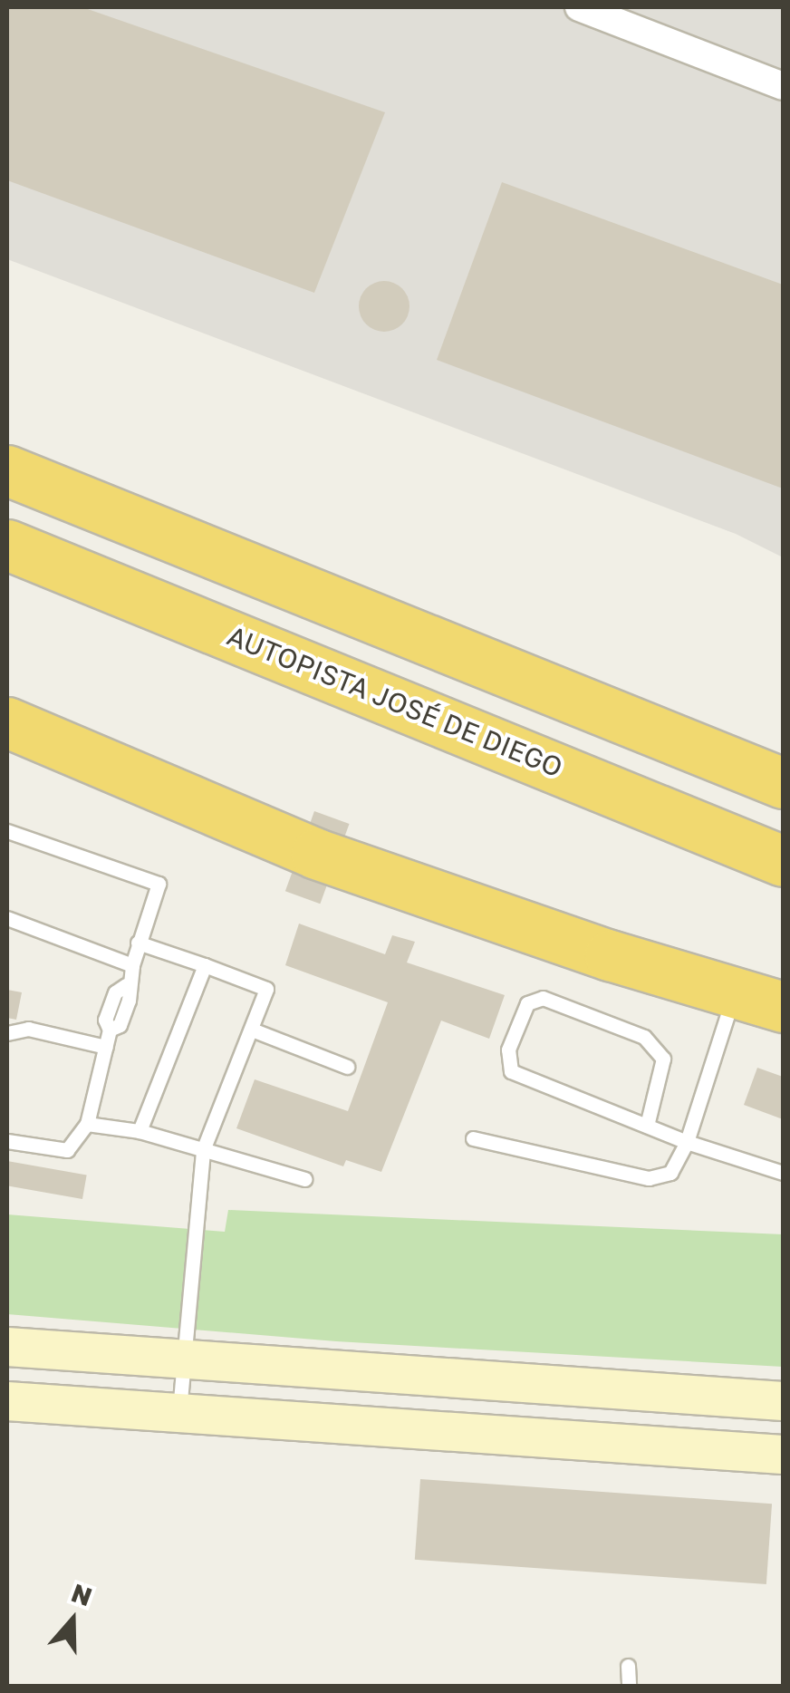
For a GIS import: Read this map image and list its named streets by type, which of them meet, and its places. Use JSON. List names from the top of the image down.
{
  "streets": {
    "highway": ["AUTOPISTA JOSÉ DE DIEGO"]
  },
  "north": "top"
}
